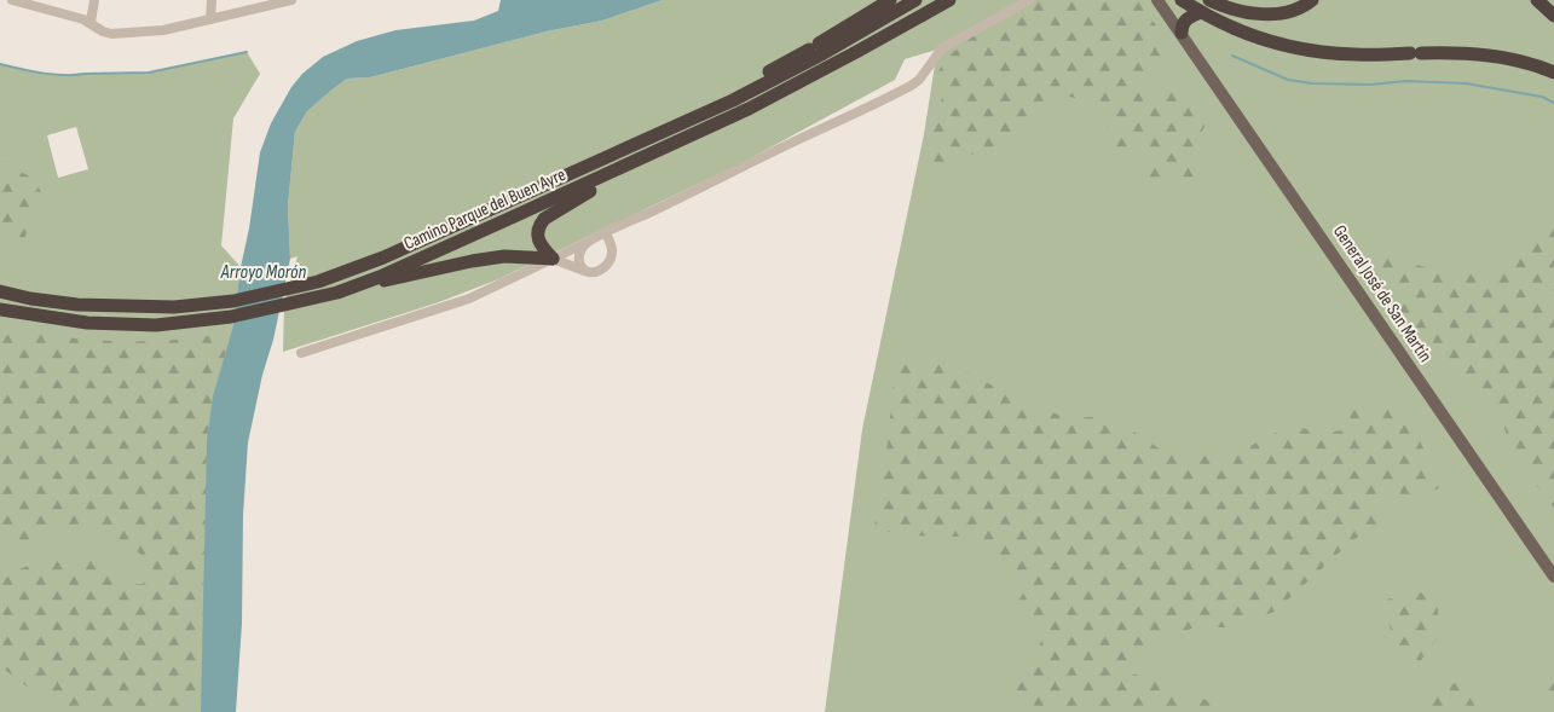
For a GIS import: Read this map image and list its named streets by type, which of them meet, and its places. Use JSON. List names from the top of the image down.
{
  "streets": {
    "highway": ["Camino Parque del Buen Ayre"],
    "main road": ["General José de San Martín"]
  },
  "water": ["Arroyo Morón"]
}
